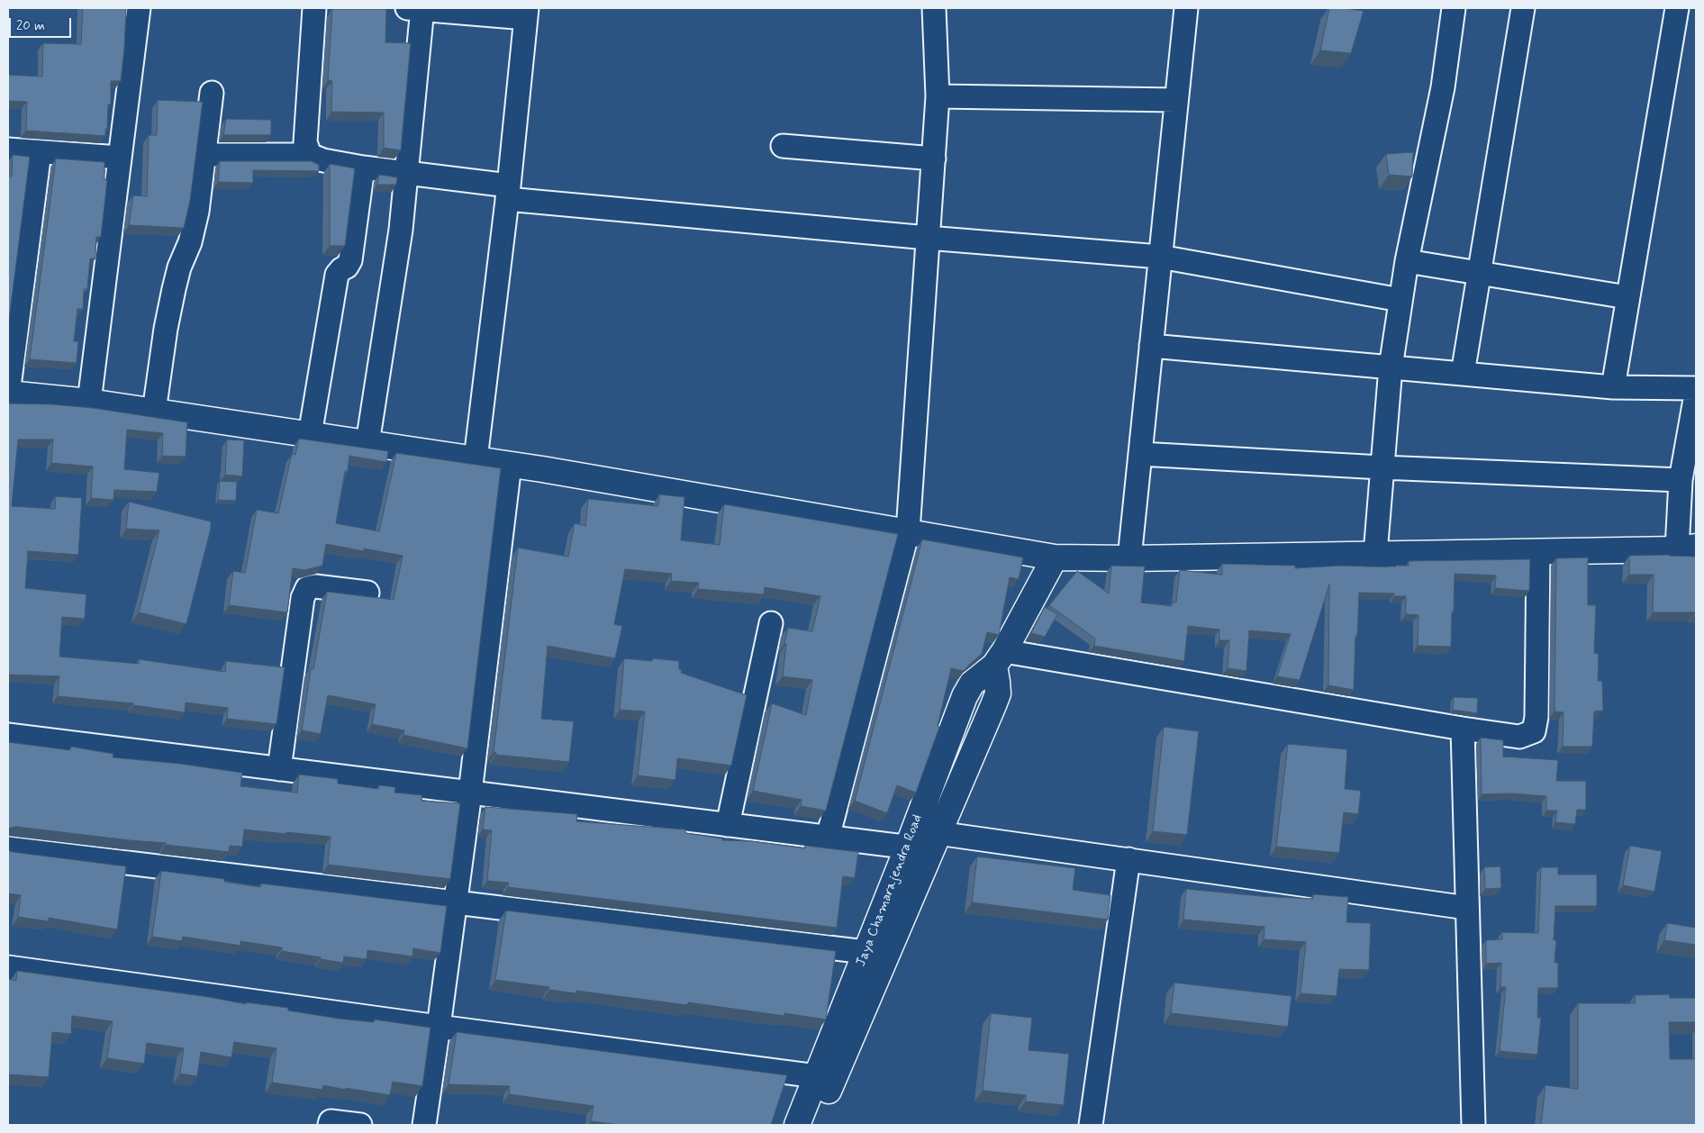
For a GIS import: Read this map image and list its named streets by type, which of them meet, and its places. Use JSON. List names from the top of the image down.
{
  "streets": {
    "main road": ["Jaya Chamarajendra Road"]
  },
  "scale_bar": "20 m"
}
